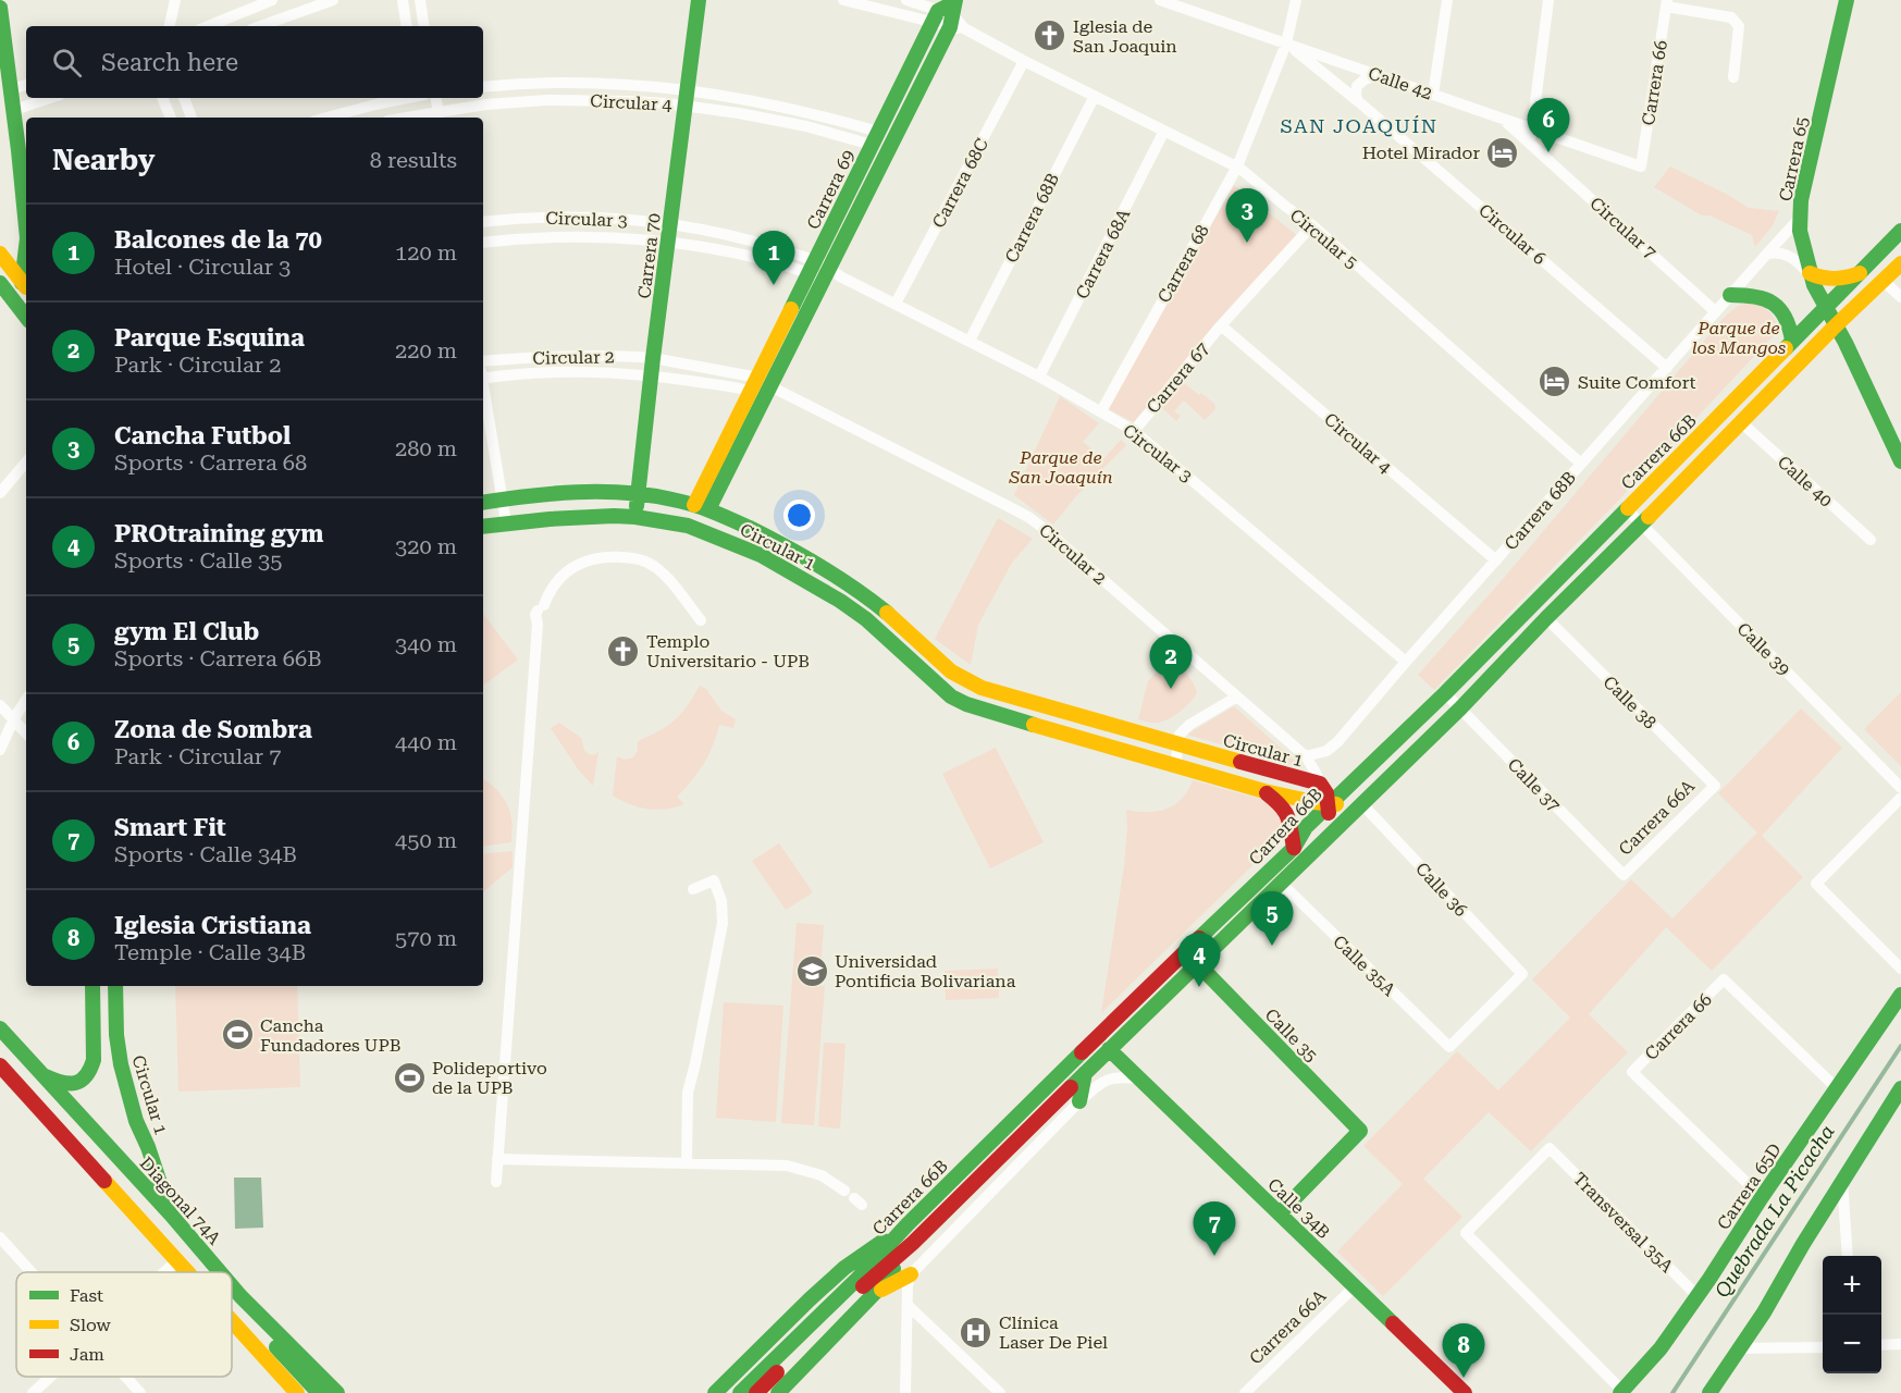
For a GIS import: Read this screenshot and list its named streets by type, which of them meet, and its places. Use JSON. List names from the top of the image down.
{
  "streets": {
    "street": [
      "Calle 42",
      "Carrera 66",
      "Circular 4",
      "Carrera 65",
      "Carrera 68C",
      "Carrera 69",
      "Carrera 68B",
      "Circular 3",
      "Circular 7",
      "Circular 6",
      "Circular 5",
      "Carrera 68A",
      "Carrera 70",
      "Carrera 68",
      "Circular 2",
      "Carrera 67",
      "Carrera 66B",
      "Calle 40",
      "Circular 1",
      "Calle 39",
      "Calle 38",
      "Calle 37",
      "Carrera 66A",
      "Calle 36",
      "Calle 35A",
      "Calle 35",
      "Carrera 65D",
      "Diagonal 74A",
      "Calle 34B",
      "Transversal 35A"
    ]
  },
  "crossings": [
    ["Calle 42", "Carrera 66"],
    ["Calle 42", "Circular 7"],
    ["Calle 42", "Circular 6"],
    ["Calle 42", "Carrera 68"],
    ["Carrera 66", "Carrera 65D"],
    ["Circular 4", "Carrera 69"],
    ["Circular 4", "Carrera 68B"],
    ["Circular 4", "Carrera 70"],
    ["Circular 4", "Carrera 67"],
    ["Carrera 65", "Carrera 68B"],
    ["Carrera 65", "Carrera 66B"],
    ["Carrera 68C", "Circular 3"],
    ["Carrera 68C", "Circular 5"],
    ["Carrera 69", "Circular 3"],
    ["Carrera 69", "Circular 5"],
    ["Carrera 69", "Circular 2"],
    ["Carrera 69", "Circular 1"],
    ["Carrera 68B", "Circular 3"],
    ["Carrera 68B", "Circular 7"],
    ["Carrera 68B", "Circular 6"],
    ["Carrera 68B", "Circular 5"],
    ["Carrera 68B", "Circular 2"],
    ["Circular 3", "Carrera 68A"],
    ["Circular 3", "Carrera 70"],
    ["Circular 3", "Carrera 68"],
    ["Circular 3", "Carrera 67"],
    ["Circular 6", "Carrera 68"],
    ["Circular 5", "Carrera 68A"],
    ["Circular 5", "Carrera 68"],
    ["Circular 5", "Carrera 67"],
    ["Carrera 70", "Circular 2"],
    ["Carrera 70", "Circular 1"],
    ["Circular 2", "Circular 1"],
    ["Carrera 66B", "Calle 40"],
    ["Carrera 66B", "Circular 1"],
    ["Carrera 66B", "Calle 39"],
    ["Carrera 66B", "Calle 38"],
    ["Carrera 66B", "Calle 37"],
    ["Carrera 66B", "Calle 36"],
    ["Carrera 66B", "Calle 35A"],
    ["Carrera 66B", "Calle 35"],
    ["Carrera 66B", "Calle 34B"],
    ["Circular 1", "Calle 36"],
    ["Circular 1", "Diagonal 74A"],
    ["Calle 38", "Carrera 66A"],
    ["Calle 37", "Carrera 66A"],
    ["Carrera 66A", "Calle 34B"],
    ["Calle 36", "Calle 35A"],
    ["Calle 35", "Calle 34B"],
    ["Carrera 65D", "Transversal 35A"]
  ],
  "districts": ["SAN JOAQUÍN"],
  "water": ["Quebrada La Picacha"],
  "parks": ["Parque de los Mangos", "Parque de San Joaquín"],
  "places": {
    "church": ["Iglesia de San Joaquin", "Templo Universitario - UPB"],
    "hotel": ["Hotel Mirador", "Suite Comfort"],
    "school or university": ["Universidad Pontificia Bolivariana"],
    "sports": ["Cancha Fundadores UPB", "Polideportivo de la UPB"],
    "hospital": ["Clínica Laser De Piel"]
  },
  "legend": ["Fast", "Slow", "Jam"],
  "page": {
    "search": "Search here",
    "pins": [
      "6",
      "3",
      "1",
      "2",
      "5",
      "4",
      "7",
      "8"
    ],
    "heading": ["Nearby", "8 results"],
    "list": [
      {
        "mark": "1",
        "name": "Balcones de la 70",
        "note": "Hotel · Circular 3",
        "value": "120 m"
      },
      {
        "mark": "2",
        "name": "Parque Esquina",
        "note": "Park · Circular 2",
        "value": "220 m"
      },
      {
        "mark": "3",
        "name": "Cancha Futbol",
        "note": "Sports · Carrera 68",
        "value": "280 m"
      },
      {
        "mark": "4",
        "name": "PROtraining gym",
        "note": "Sports · Calle 35",
        "value": "320 m"
      },
      {
        "mark": "5",
        "name": "gym El Club",
        "note": "Sports · Carrera 66B",
        "value": "340 m"
      },
      {
        "mark": "6",
        "name": "Zona de Sombra",
        "note": "Park · Circular 7",
        "value": "440 m"
      },
      {
        "mark": "7",
        "name": "Smart Fit",
        "note": "Sports · Calle 34B",
        "value": "450 m"
      },
      {
        "mark": "8",
        "name": "Iglesia Cristiana",
        "note": "Temple · Calle 34B",
        "value": "570 m"
      }
    ],
    "map_buttons": ["+", "−"]
  }
}
